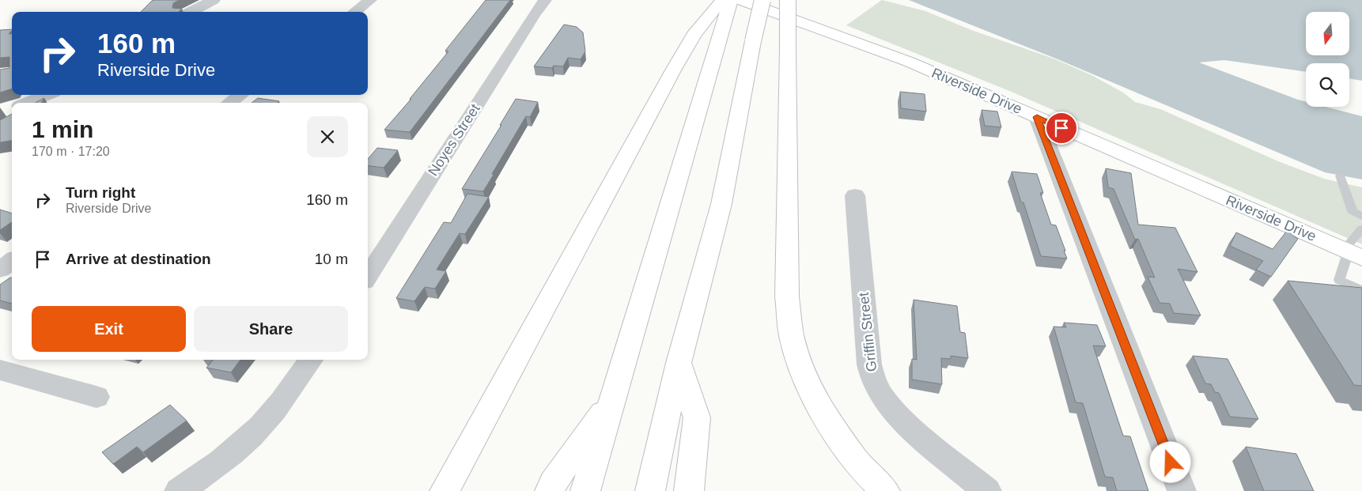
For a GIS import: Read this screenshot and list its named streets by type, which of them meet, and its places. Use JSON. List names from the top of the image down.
{
  "streets": {
    "main road": ["Riverside Drive"],
    "street": ["Noyes Street", "Griffin Street"]
  },
  "north": "bottom",
  "page": {
    "turn": ["160 m", "Riverside Drive"],
    "heading": ["1 min", "170 m · 17:20"],
    "list": [
      {
        "name": "Turn right",
        "note": "Riverside Drive",
        "value": "160 m"
      },
      {
        "name": "Arrive at destination",
        "value": "10 m"
      }
    ],
    "buttons": ["Exit", "Share"]
  }
}
